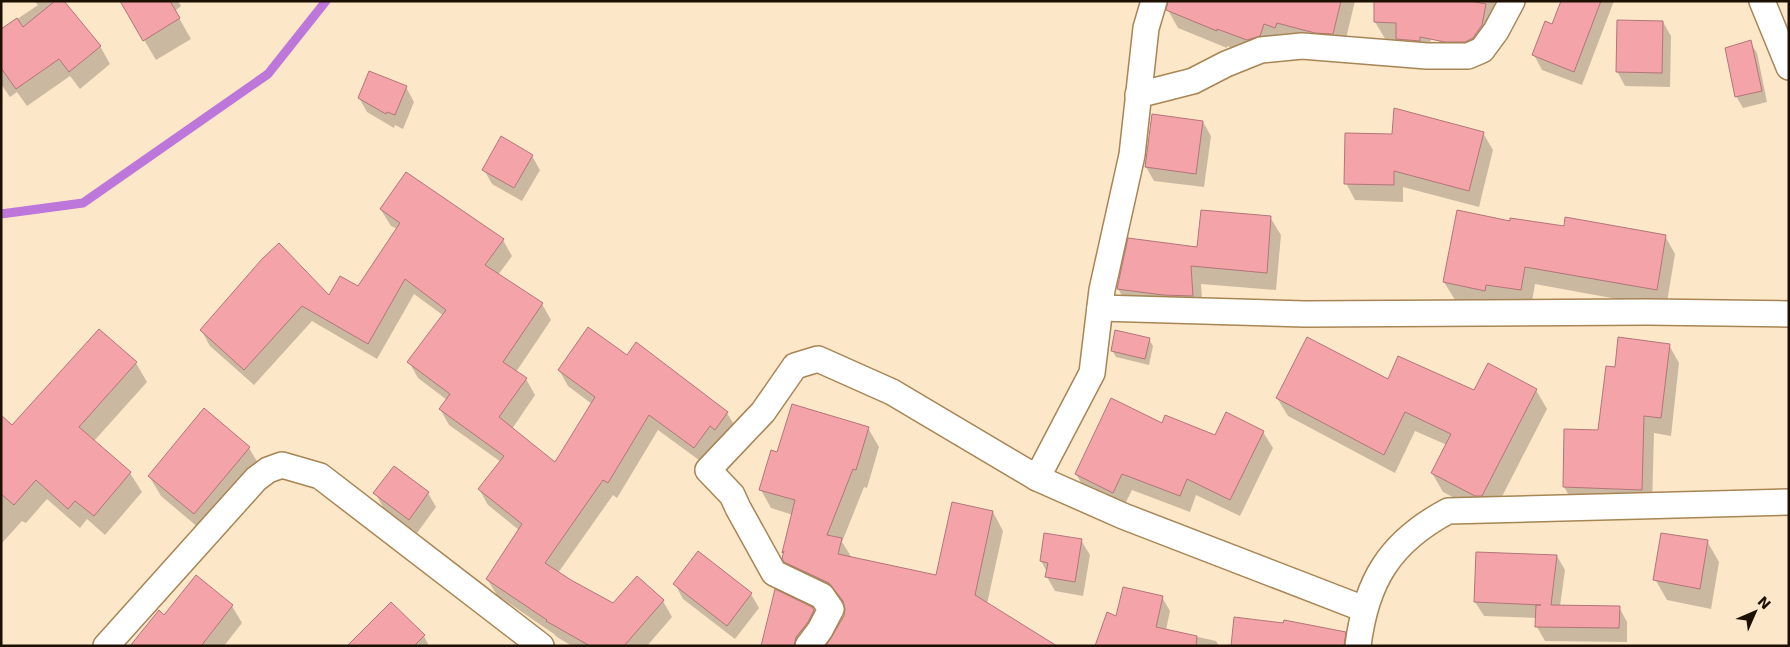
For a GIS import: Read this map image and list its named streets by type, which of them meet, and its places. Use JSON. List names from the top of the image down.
{
  "north": "top right"
}
